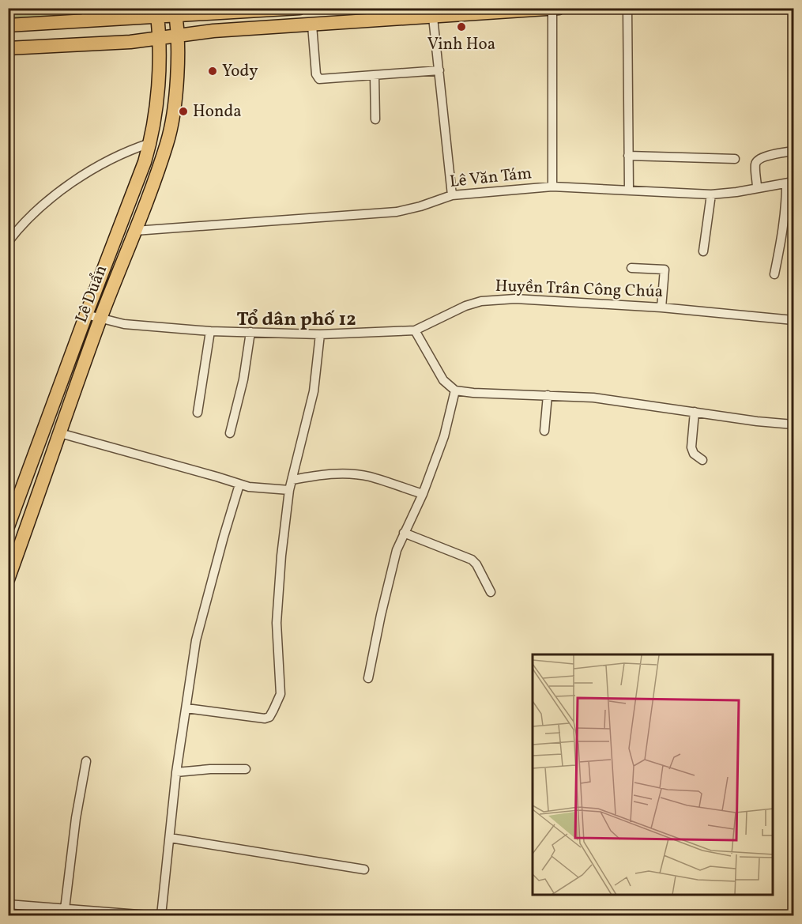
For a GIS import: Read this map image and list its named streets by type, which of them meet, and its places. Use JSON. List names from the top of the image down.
{
  "streets": {
    "main road": ["Lê Duẩn"],
    "street": ["Lê Văn Tám", "Huyền Trân Công Chúa"]
  },
  "crossings": [
    ["Lê Văn Tám", "Lê Duẩn"],
    ["Huyền Trân Công Chúa", "Lê Duẩn"]
  ],
  "districts": ["Tổ dân phố 12"],
  "places": ["Vinh Hoa", "Yody", "Honda"]
}
